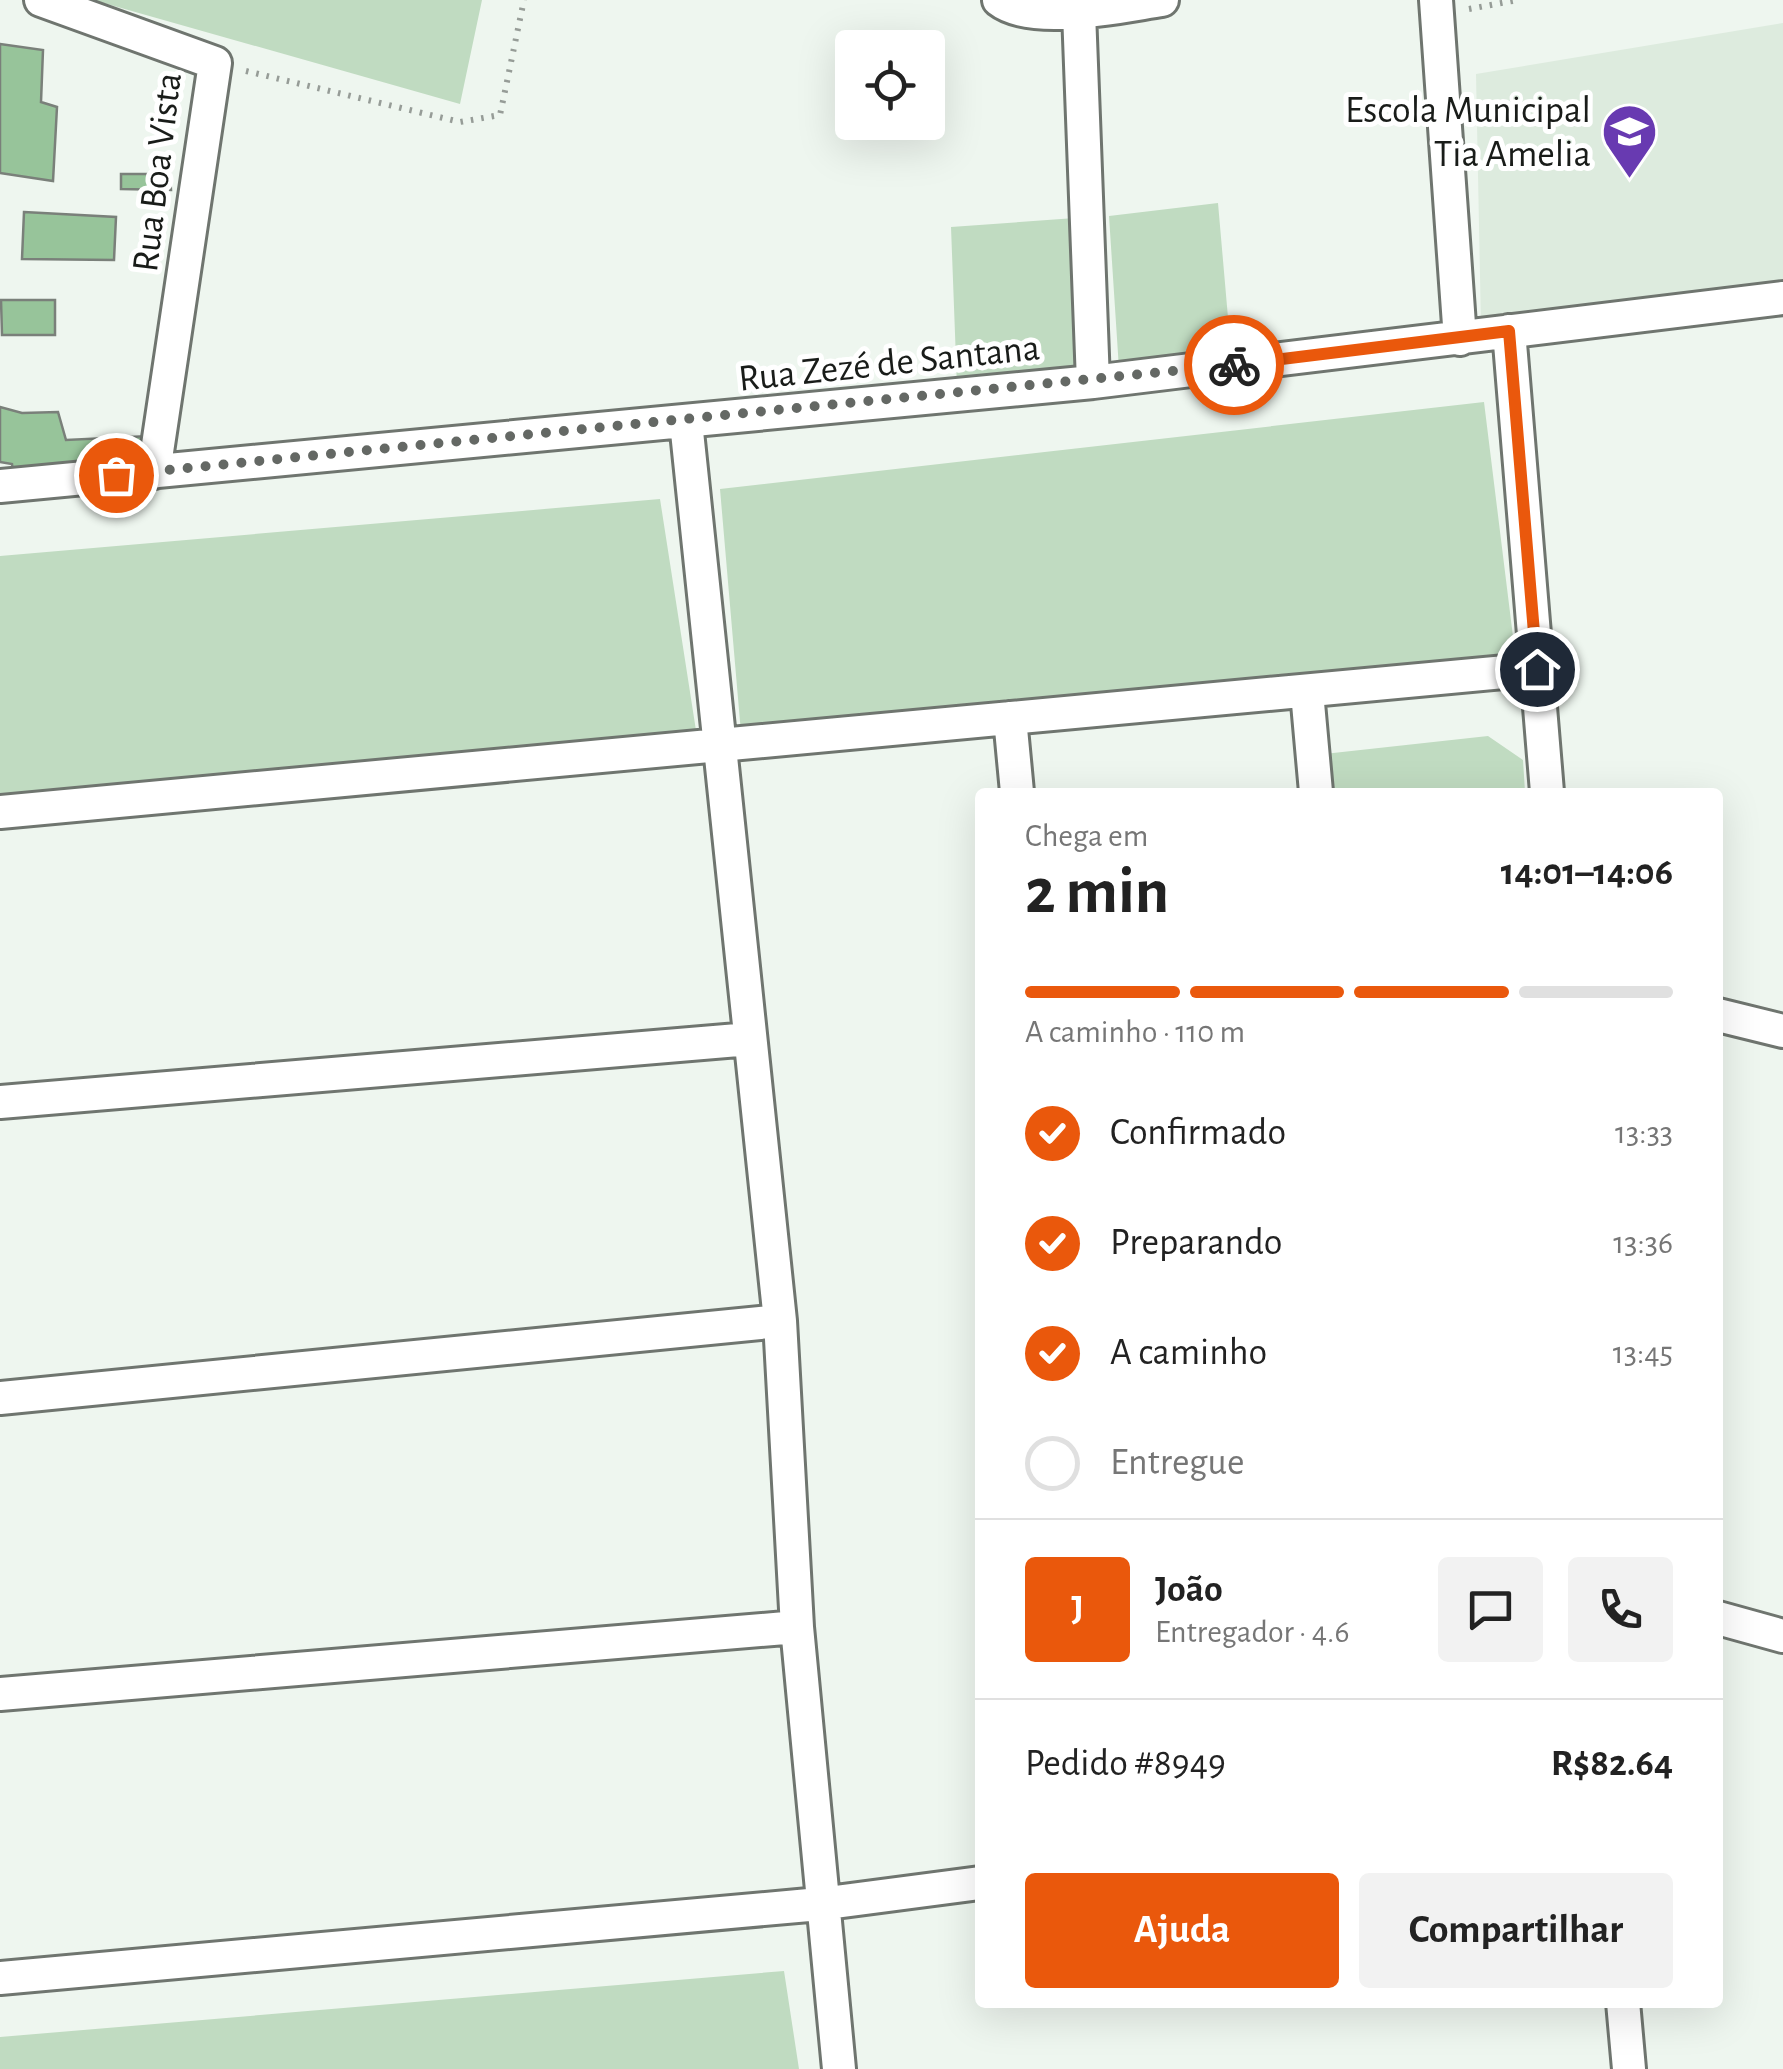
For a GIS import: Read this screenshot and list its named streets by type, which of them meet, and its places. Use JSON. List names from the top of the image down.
{
  "streets": {
    "street": ["Rua Boa Vista", "Rua Zezé de Santana"]
  },
  "crossings": [
    ["Rua Boa Vista", "Rua Zezé de Santana"]
  ],
  "places": {
    "school or university": ["Escola Municipal Tia Amelia"]
  },
  "page": {
    "heading": ["2 min", "Chega em", "14:01–14:06"],
    "panel": [
      "João",
      "Entregador · 4.6",
      "Pedido #8949",
      "R$82.64"
    ],
    "bar": "A caminho · 110 m",
    "list": [
      ["Confirmado", "13:33"],
      ["Preparando", "13:36"],
      ["A caminho", "13:45"],
      "Entregue"
    ],
    "round": "J",
    "buttons": ["Ajuda", "Compartilhar"]
  }
}
